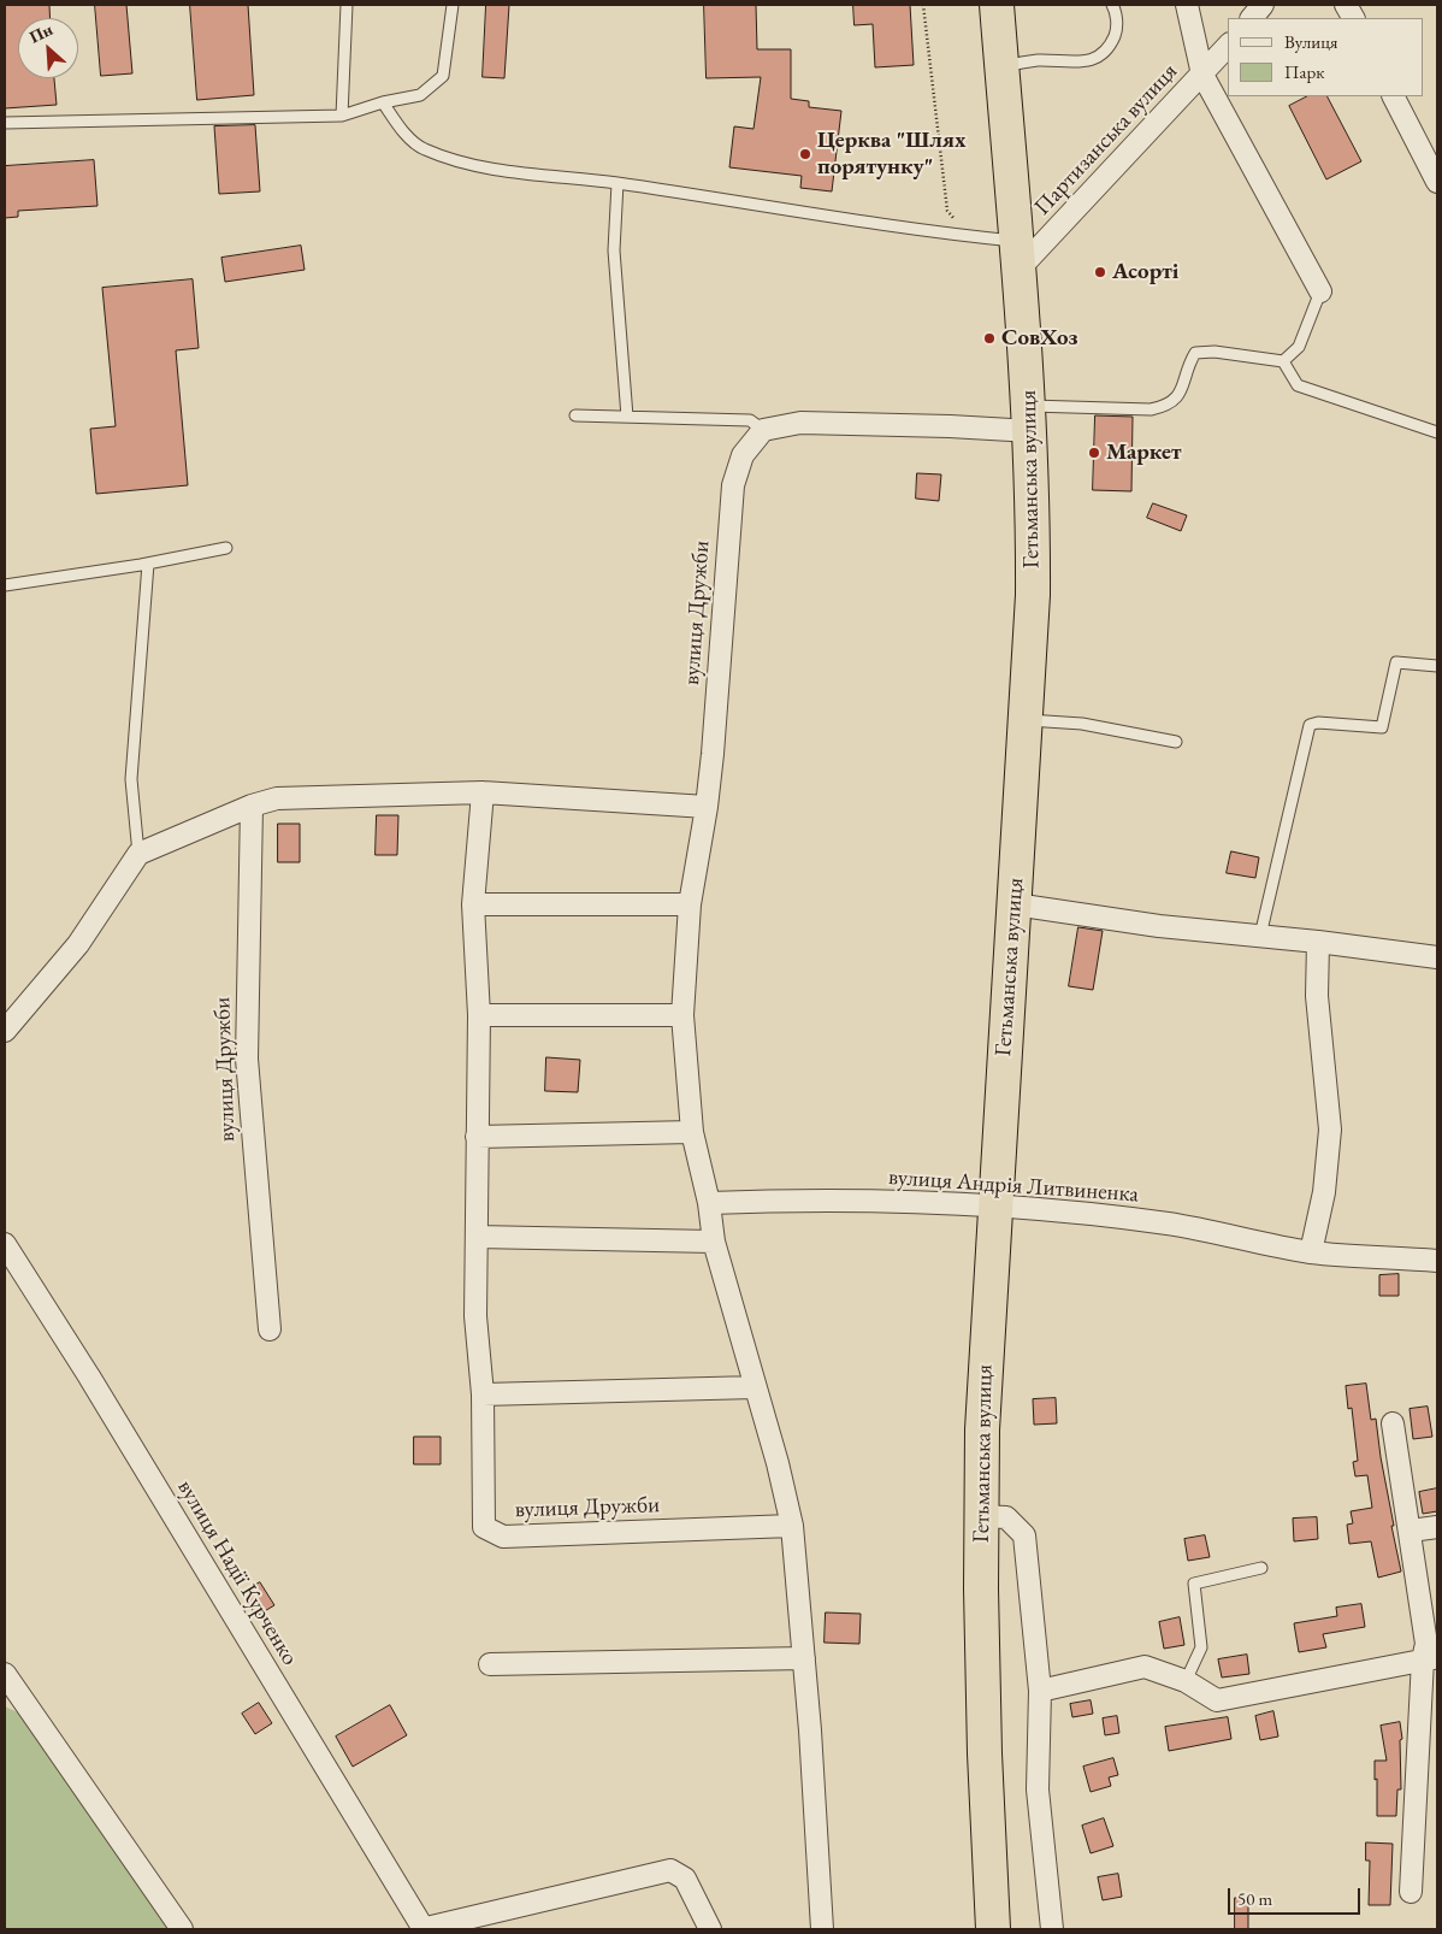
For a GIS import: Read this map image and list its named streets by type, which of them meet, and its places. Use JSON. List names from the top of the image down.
{
  "streets": {
    "highway": ["Гетьманська вулиця"],
    "street": [
      "Партизанська вулиця",
      "вулиця Дружби",
      "вулиця Андрія Литвиненка",
      "вулиця Надії Курченко"
    ]
  },
  "crossings": [
    ["Партизанська вулиця", "Гетьманська вулиця"],
    ["Гетьманська вулиця", "вулиця Андрія Литвиненка"],
    ["вулиця Дружби", "вулиця Андрія Литвиненка"]
  ],
  "places": [
    "Церква \"Шлях порятунку\"",
    "Асорті",
    "СовХоз",
    "Маркет"
  ],
  "legend": ["Вулиця", "Парк"],
  "scale_bar": "50 m",
  "north": "top left"
}
